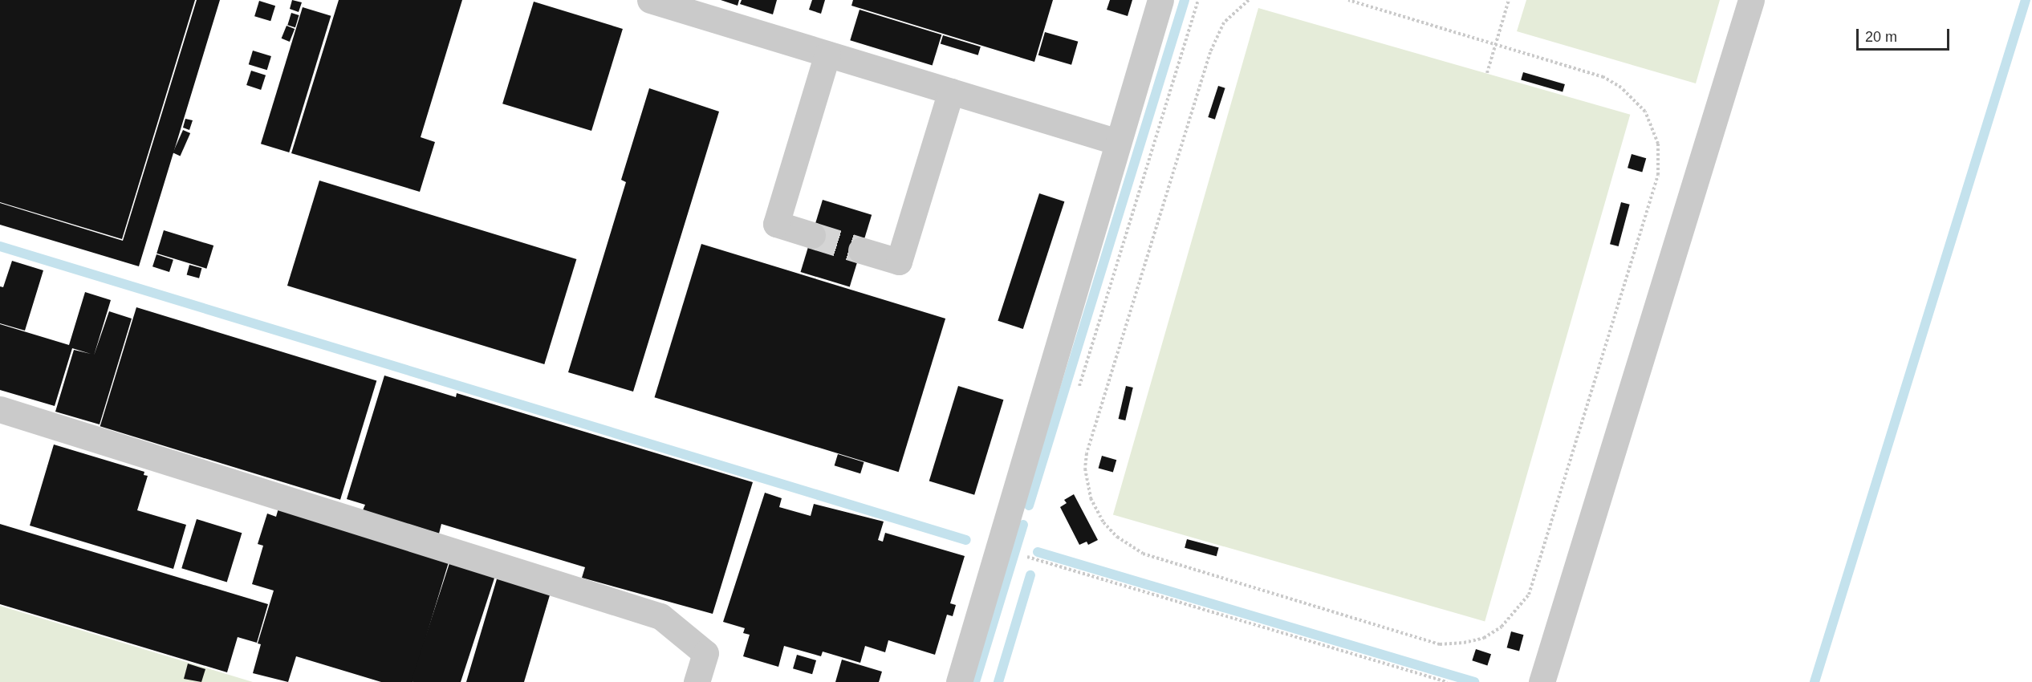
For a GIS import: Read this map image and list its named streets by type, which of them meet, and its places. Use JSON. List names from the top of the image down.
{
  "scale_bar": "20 m"
}
